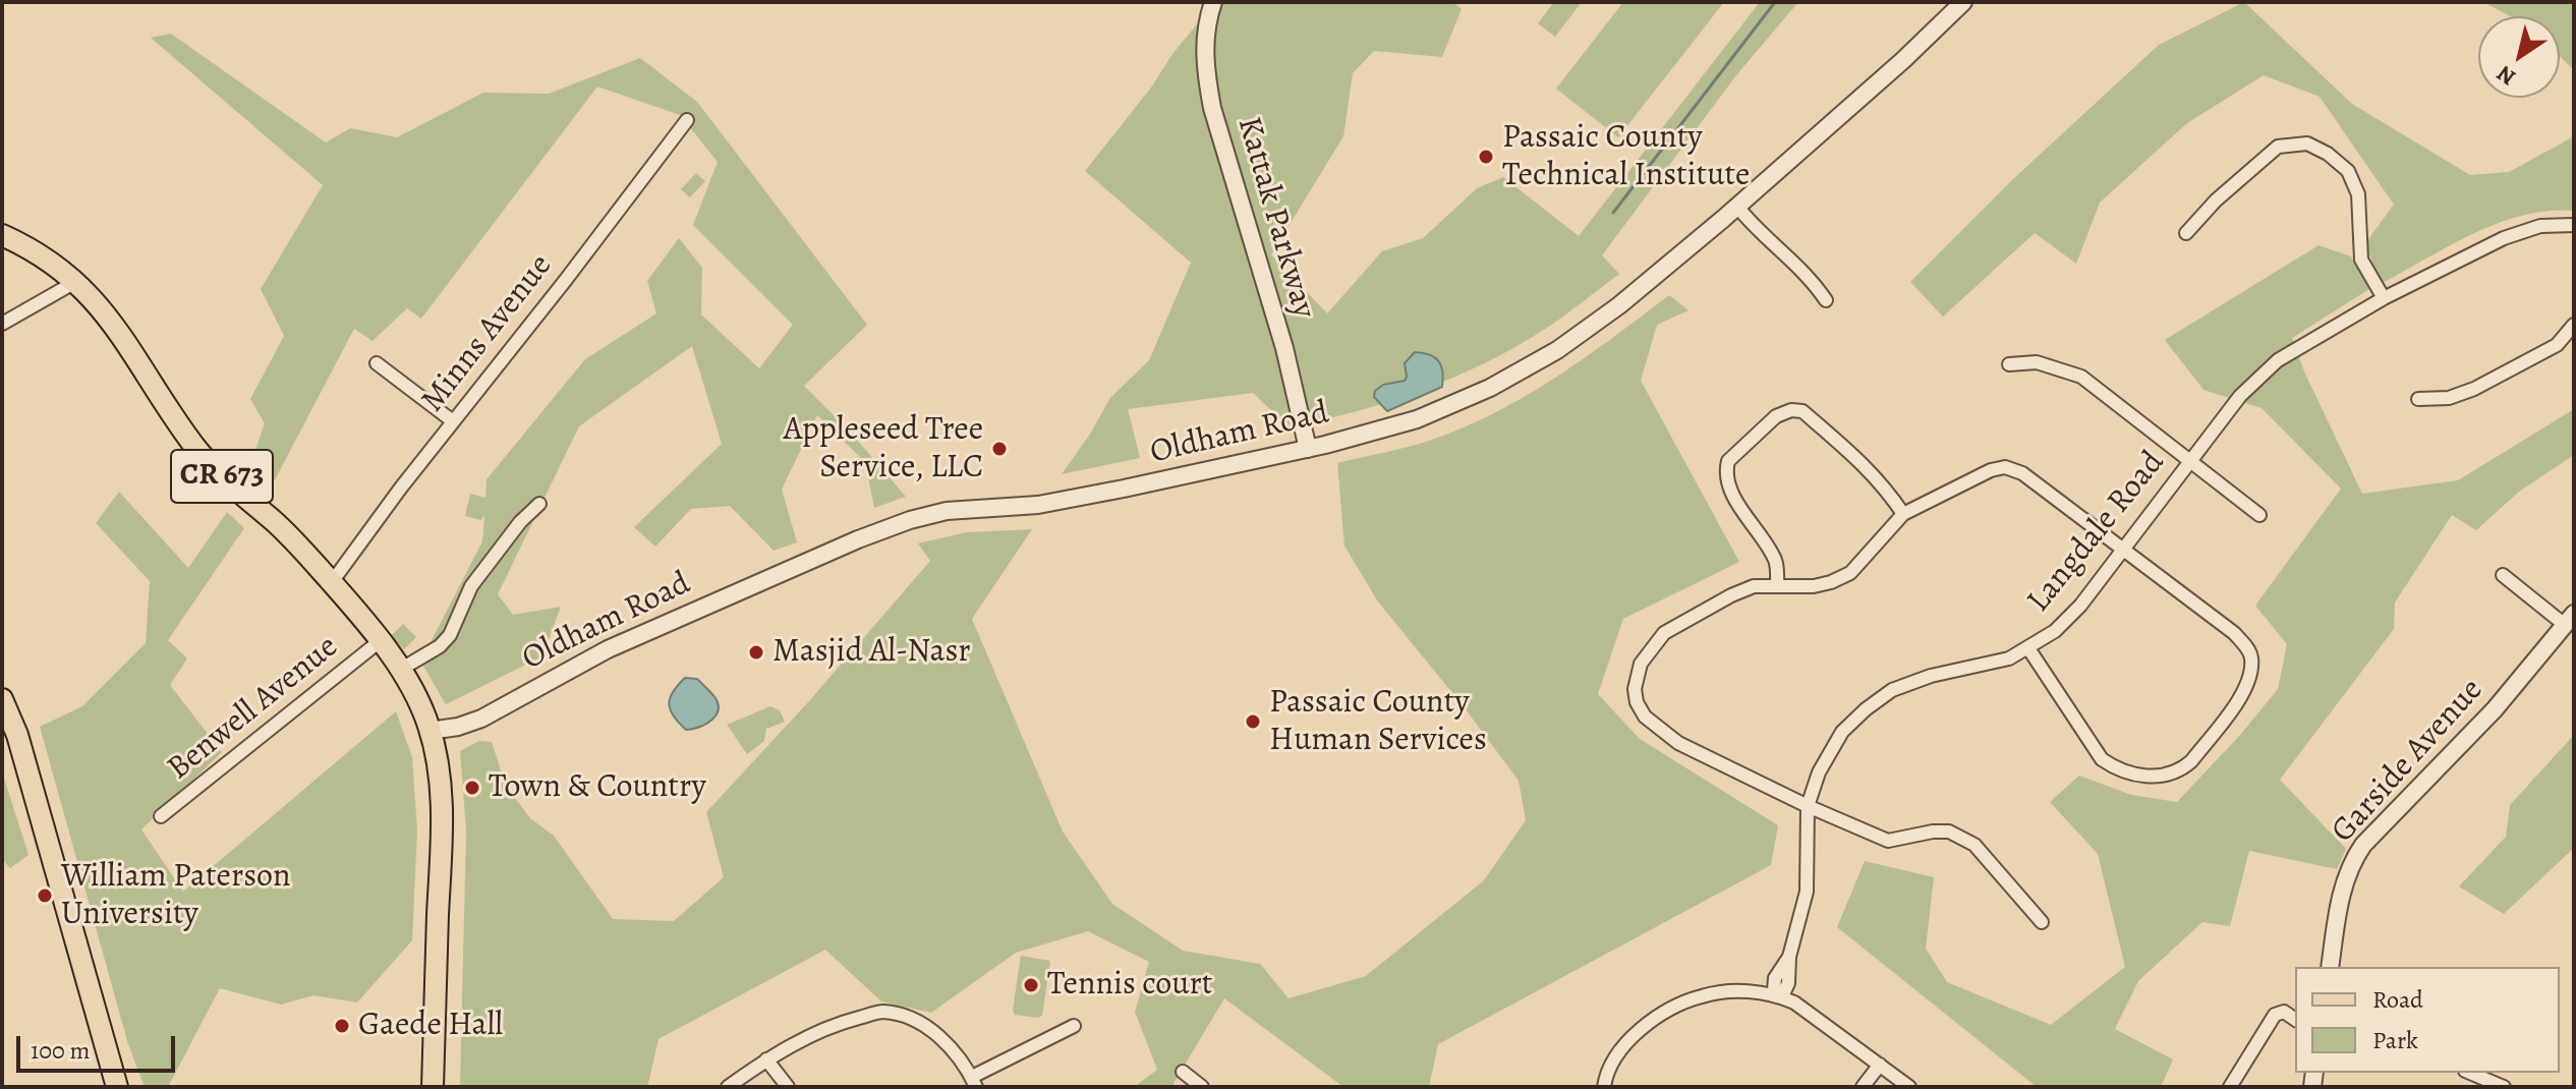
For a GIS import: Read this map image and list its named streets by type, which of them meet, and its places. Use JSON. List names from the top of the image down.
{
  "streets": {
    "main road": ["CR 673"],
    "street": [
      "Kattak Parkway",
      "Minns Avenue",
      "Oldham Road",
      "Langdale Road",
      "Benwell Avenue",
      "Garside Avenue"
    ]
  },
  "crossings": [
    ["Kattak Parkway", "Oldham Road"],
    ["Minns Avenue", "CR 673"],
    ["Oldham Road", "CR 673"],
    ["CR 673", "Benwell Avenue"]
  ],
  "places": [
    "Passaic County Technical Institute",
    "Appleseed Tree Service, LLC",
    "Masjid Al-Nasr",
    "Passaic County Human Services",
    "Town & Country",
    "William Paterson University",
    "Tennis court",
    "Gaede Hall"
  ],
  "legend": ["Road", "Park"],
  "scale_bar": "100 m",
  "north": "bottom left"
}
